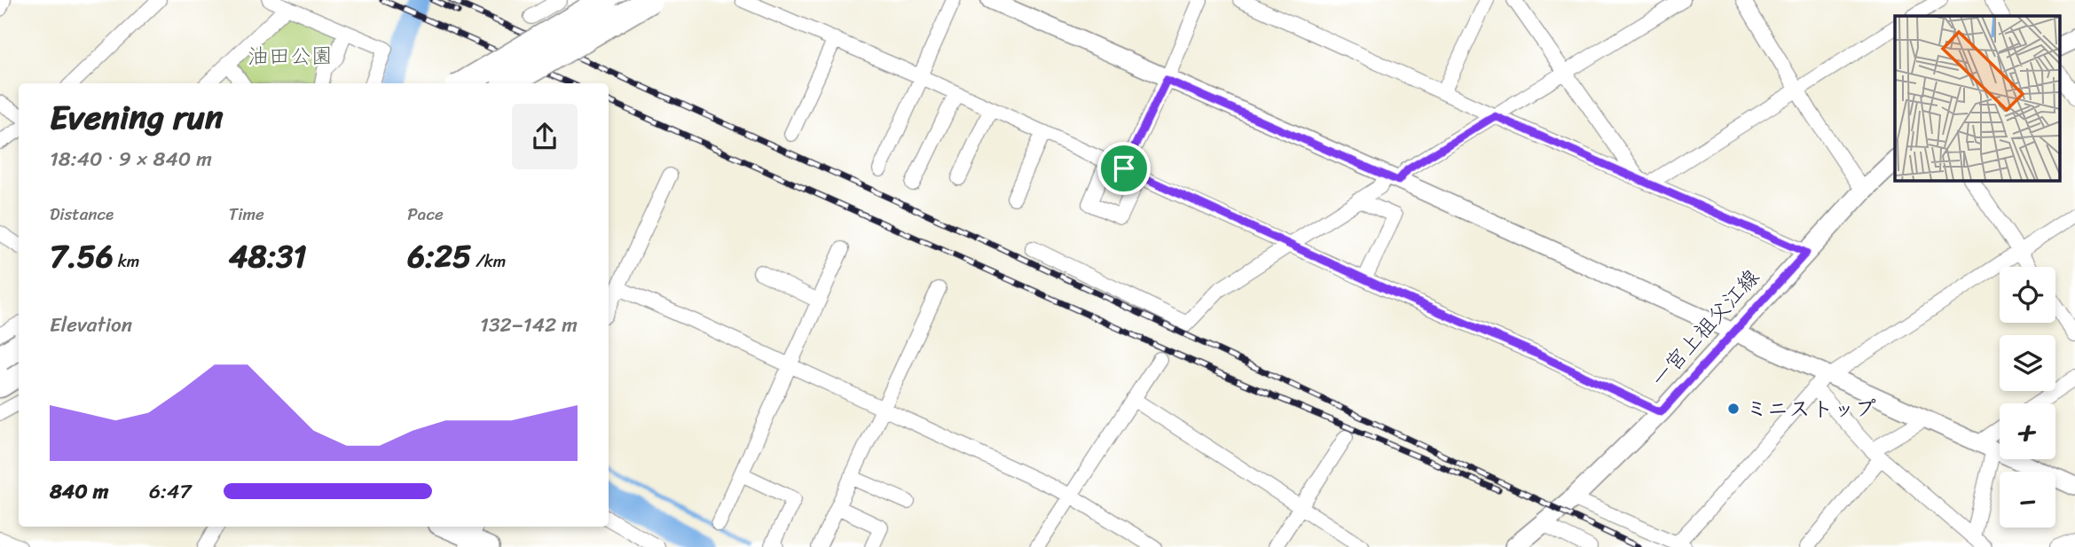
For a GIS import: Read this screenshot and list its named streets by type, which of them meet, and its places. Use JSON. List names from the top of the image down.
{
  "streets": {
    "main road": ["一宮上祖父江線"]
  },
  "parks": ["油田公園"],
  "places": ["ミニストップ"],
  "page": {
    "heading": ["Evening run", "18:40 · 9 × 840 m"],
    "stats": [
      ["Distance", "7.56 km"],
      ["Time", "48:31"],
      ["Pace", "6:25 /km"]
    ],
    "map_buttons": ["+", "−"],
    "chart": ["Elevation", "132–142 m"],
    "list": [
      {
        "name": "840 m",
        "note": "6:47"
      }
    ]
  }
}
